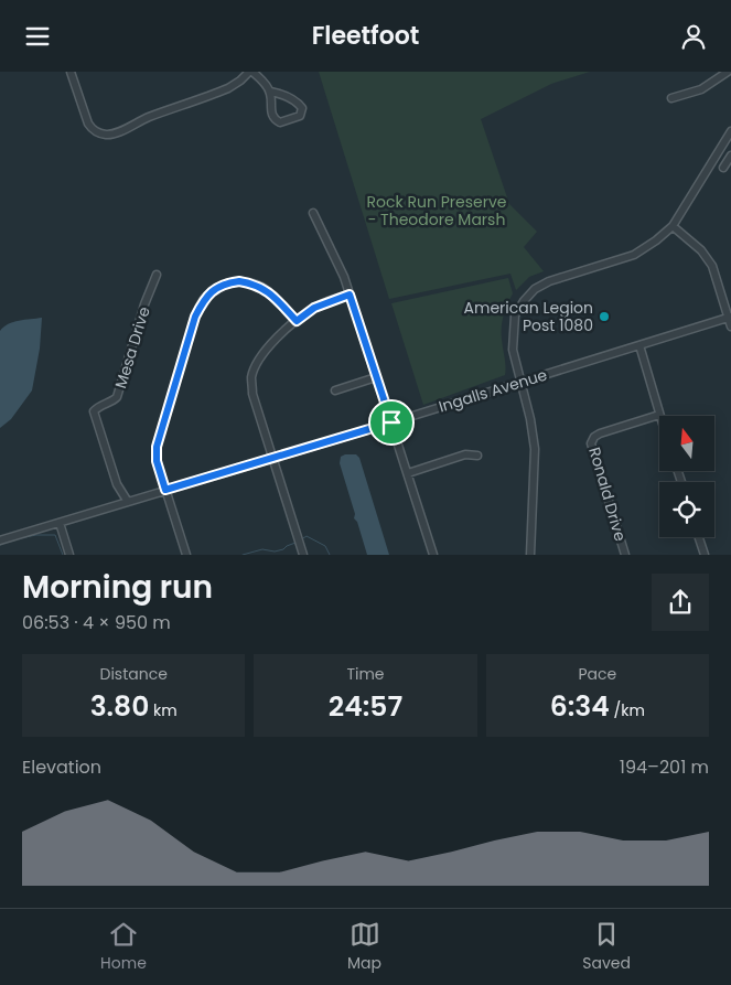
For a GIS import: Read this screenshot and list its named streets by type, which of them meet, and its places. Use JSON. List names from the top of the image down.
{
  "streets": {
    "street": ["Mesa Drive", "Ingalls Avenue", "Ronald Drive"]
  },
  "crossings": [
    ["Mesa Drive", "Ingalls Avenue"]
  ],
  "parks": ["Rock Run Preserve - Theodore Marsh"],
  "places": ["American Legion Post 1080"],
  "north": "top",
  "page": {
    "header": "Fleetfoot",
    "heading": ["Morning run", "06:53 · 4 × 950 m"],
    "stats": [
      ["Distance", "3.80 km"],
      ["Time", "24:57"],
      ["Pace", "6:34 /km"]
    ],
    "chart": ["Elevation", "194–201 m"],
    "tabs": ["Home", "Map", "Saved"]
  }
}
